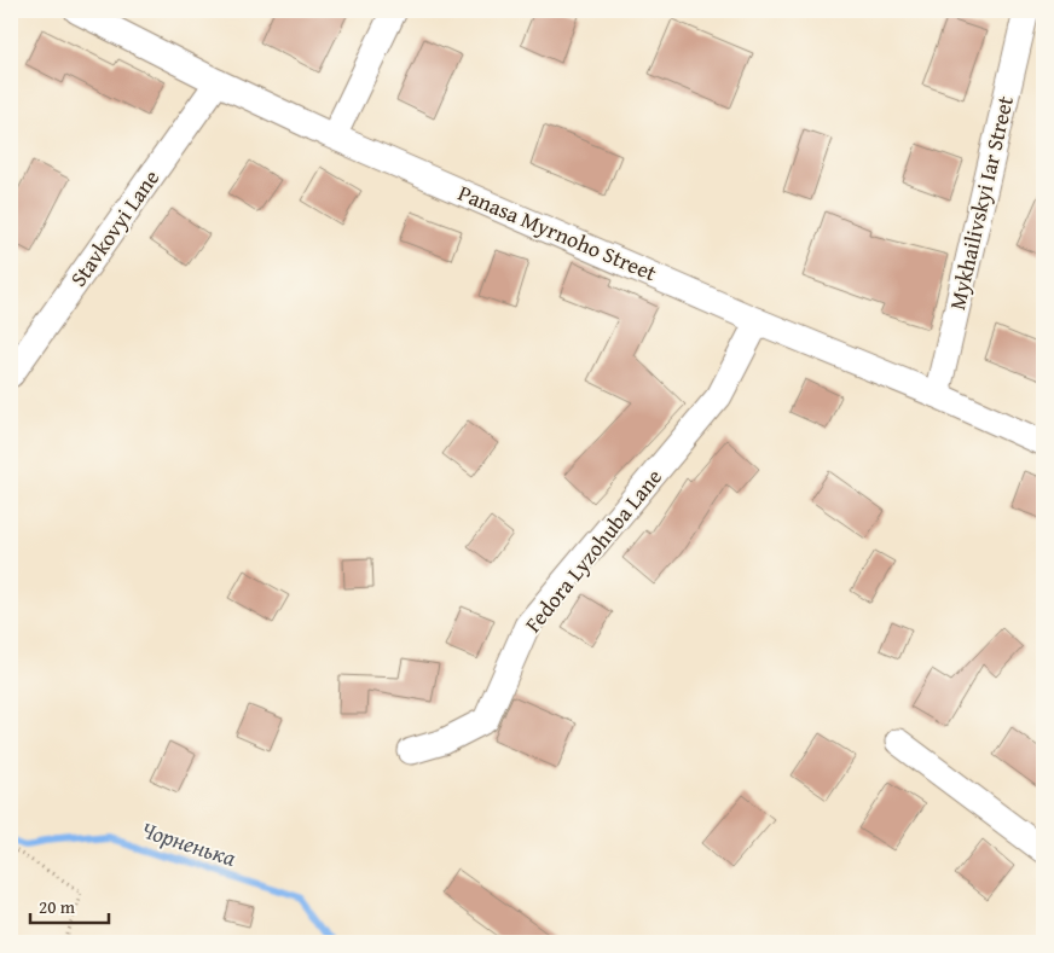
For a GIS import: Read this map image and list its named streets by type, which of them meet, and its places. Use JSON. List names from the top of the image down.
{
  "streets": {
    "street": [
      "Mykhailivskyi Iar Street",
      "Stavkovyi Lane",
      "Panasa Myrnoho Street",
      "Fedora Lyzohuba Lane"
    ]
  },
  "crossings": [
    ["Mykhailivskyi Iar Street", "Panasa Myrnoho Street"],
    ["Stavkovyi Lane", "Panasa Myrnoho Street"],
    ["Panasa Myrnoho Street", "Fedora Lyzohuba Lane"]
  ],
  "water": ["Чорненька"],
  "scale_bar": "20 m"
}
